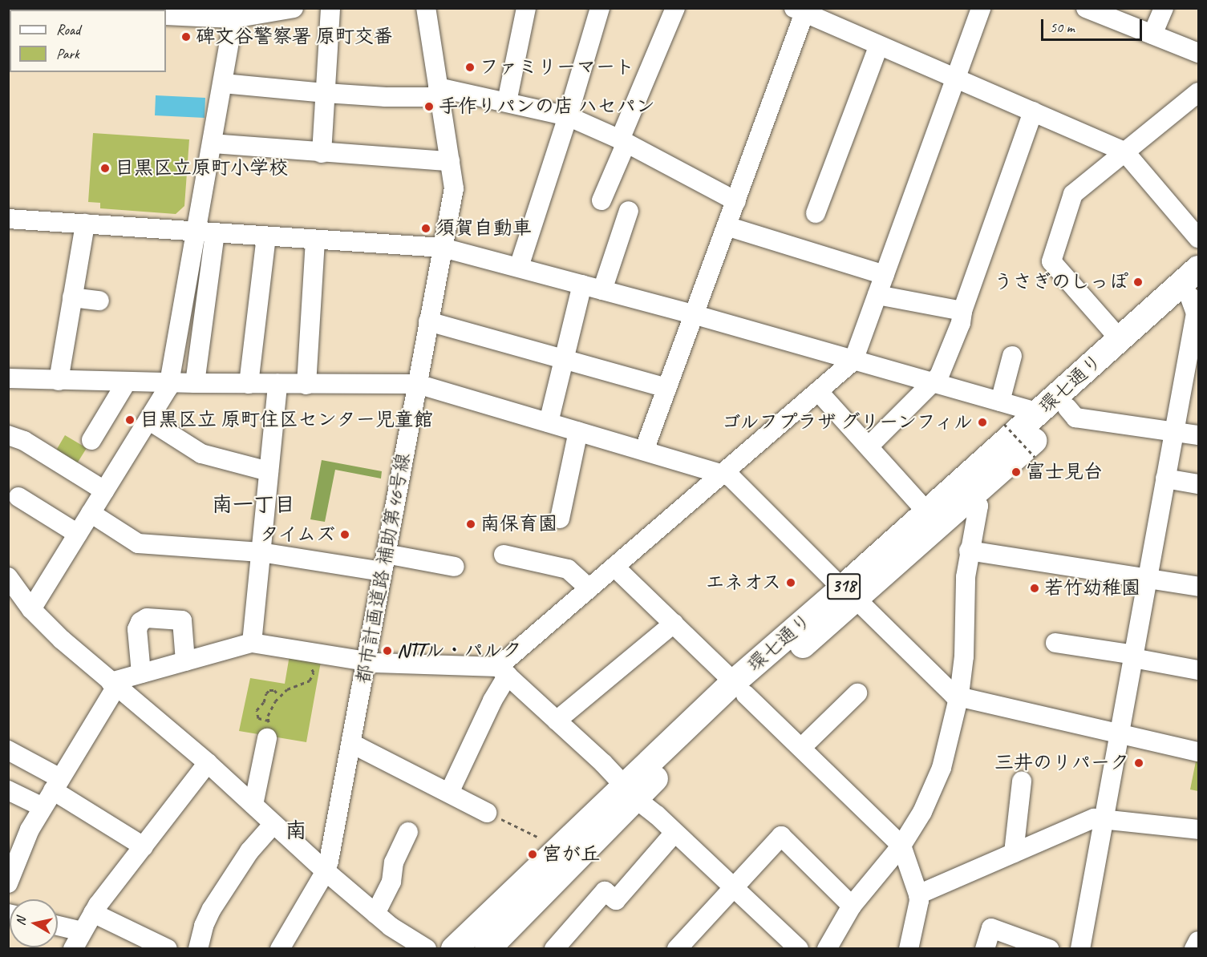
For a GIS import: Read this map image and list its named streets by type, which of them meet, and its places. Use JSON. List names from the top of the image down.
{
  "streets": {
    "main road": ["環七通り", "318"],
    "street": ["都市計画道路 補助第46号線"]
  },
  "districts": ["南一丁目", "南"],
  "places": [
    "碑文谷警察署 原町交番",
    "ファミリーマート",
    "手作りパンの店 ハセパン",
    "目黒区立原町小学校",
    "須賀自動車",
    "うさぎのしっぽ",
    "目黒区立 原町住区センター児童館",
    "ゴルフプラザ グリーンフィル",
    "富士見台",
    "南保育園",
    "タイムズ",
    "エネオス",
    "若竹幼稚園",
    "NTTル・パルク",
    "三井のリパーク",
    "宮が丘"
  ],
  "legend": ["Road", "Park"],
  "scale_bar": "50 m",
  "north": "left"
}
